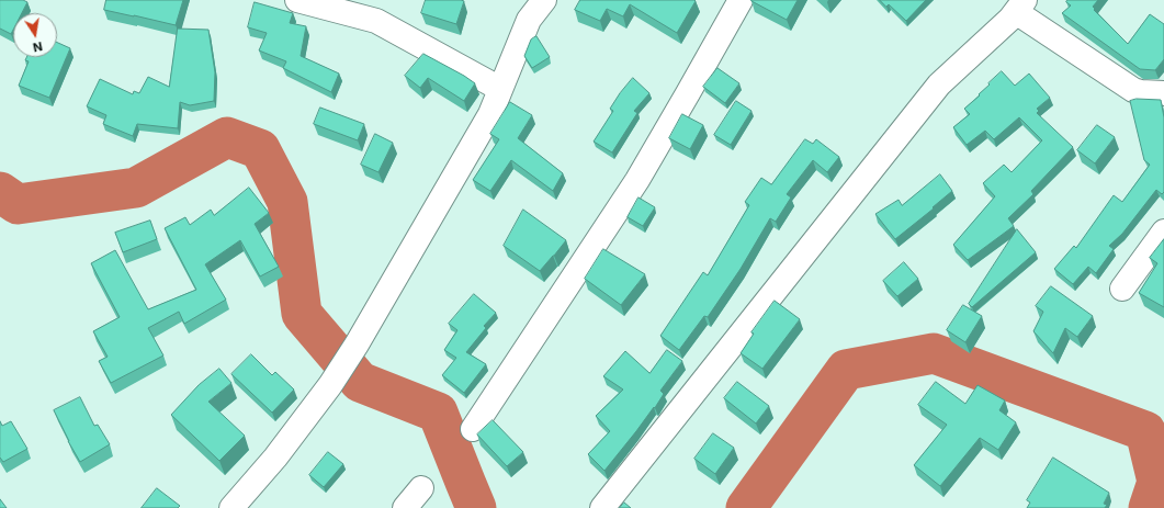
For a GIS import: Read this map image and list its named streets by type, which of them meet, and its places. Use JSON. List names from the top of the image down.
{
  "north": "bottom"
}
